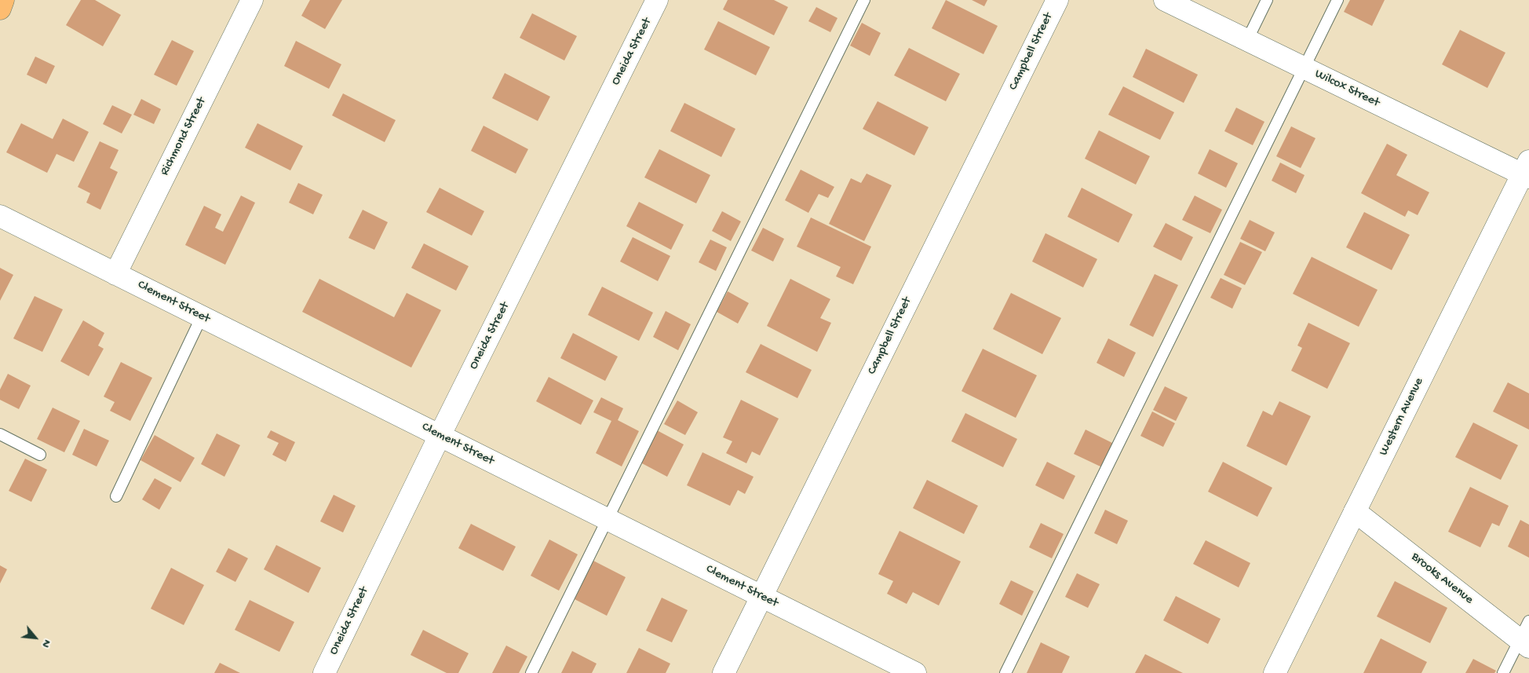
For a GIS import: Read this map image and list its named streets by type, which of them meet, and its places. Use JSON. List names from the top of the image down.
{
  "streets": {
    "street": [
      "Oneida Street",
      "Campbell Street",
      "Wilcox Street",
      "Richmond Street",
      "Clement Street",
      "Western Avenue",
      "Brooks Avenue"
    ]
  },
  "crossings": [
    ["Oneida Street", "Clement Street"],
    ["Campbell Street", "Clement Street"],
    ["Wilcox Street", "Western Avenue"],
    ["Richmond Street", "Clement Street"],
    ["Western Avenue", "Brooks Avenue"]
  ],
  "north": "bottom right"
}
